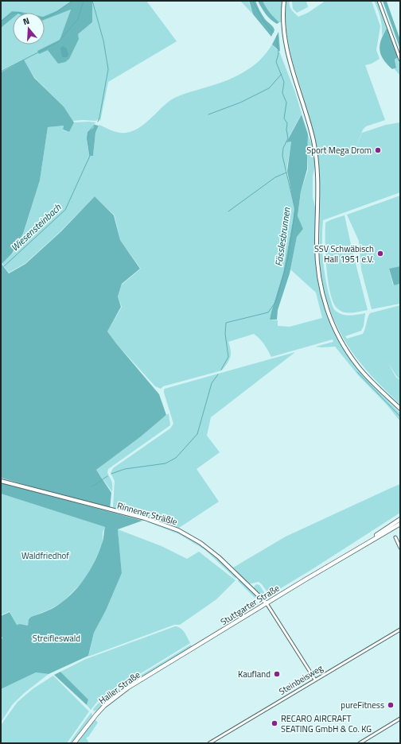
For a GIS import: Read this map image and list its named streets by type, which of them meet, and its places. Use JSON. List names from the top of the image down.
{
  "streets": {
    "main road": ["Rinnener Sträßle", "Stuttgarter Straße", "Haller Straße"],
    "street": ["Steinbeisweg"]
  },
  "crossings": [
    ["Rinnener Sträßle", "Stuttgarter Straße"],
    ["Stuttgarter Straße", "Haller Straße"]
  ],
  "water": ["Wiesensteinbach", "Fässlesbrunnen"],
  "parks": ["Waldfriedhof", "Streifleswald"],
  "places": [
    "Sport Mega Drom",
    "SSV Schwäbisch Hall 1951 e.V.",
    "Kaufland",
    "pureFitness",
    "RECARO AIRCRAFT SEATING GmbH & Co. KG"
  ],
  "north": "top"
}
